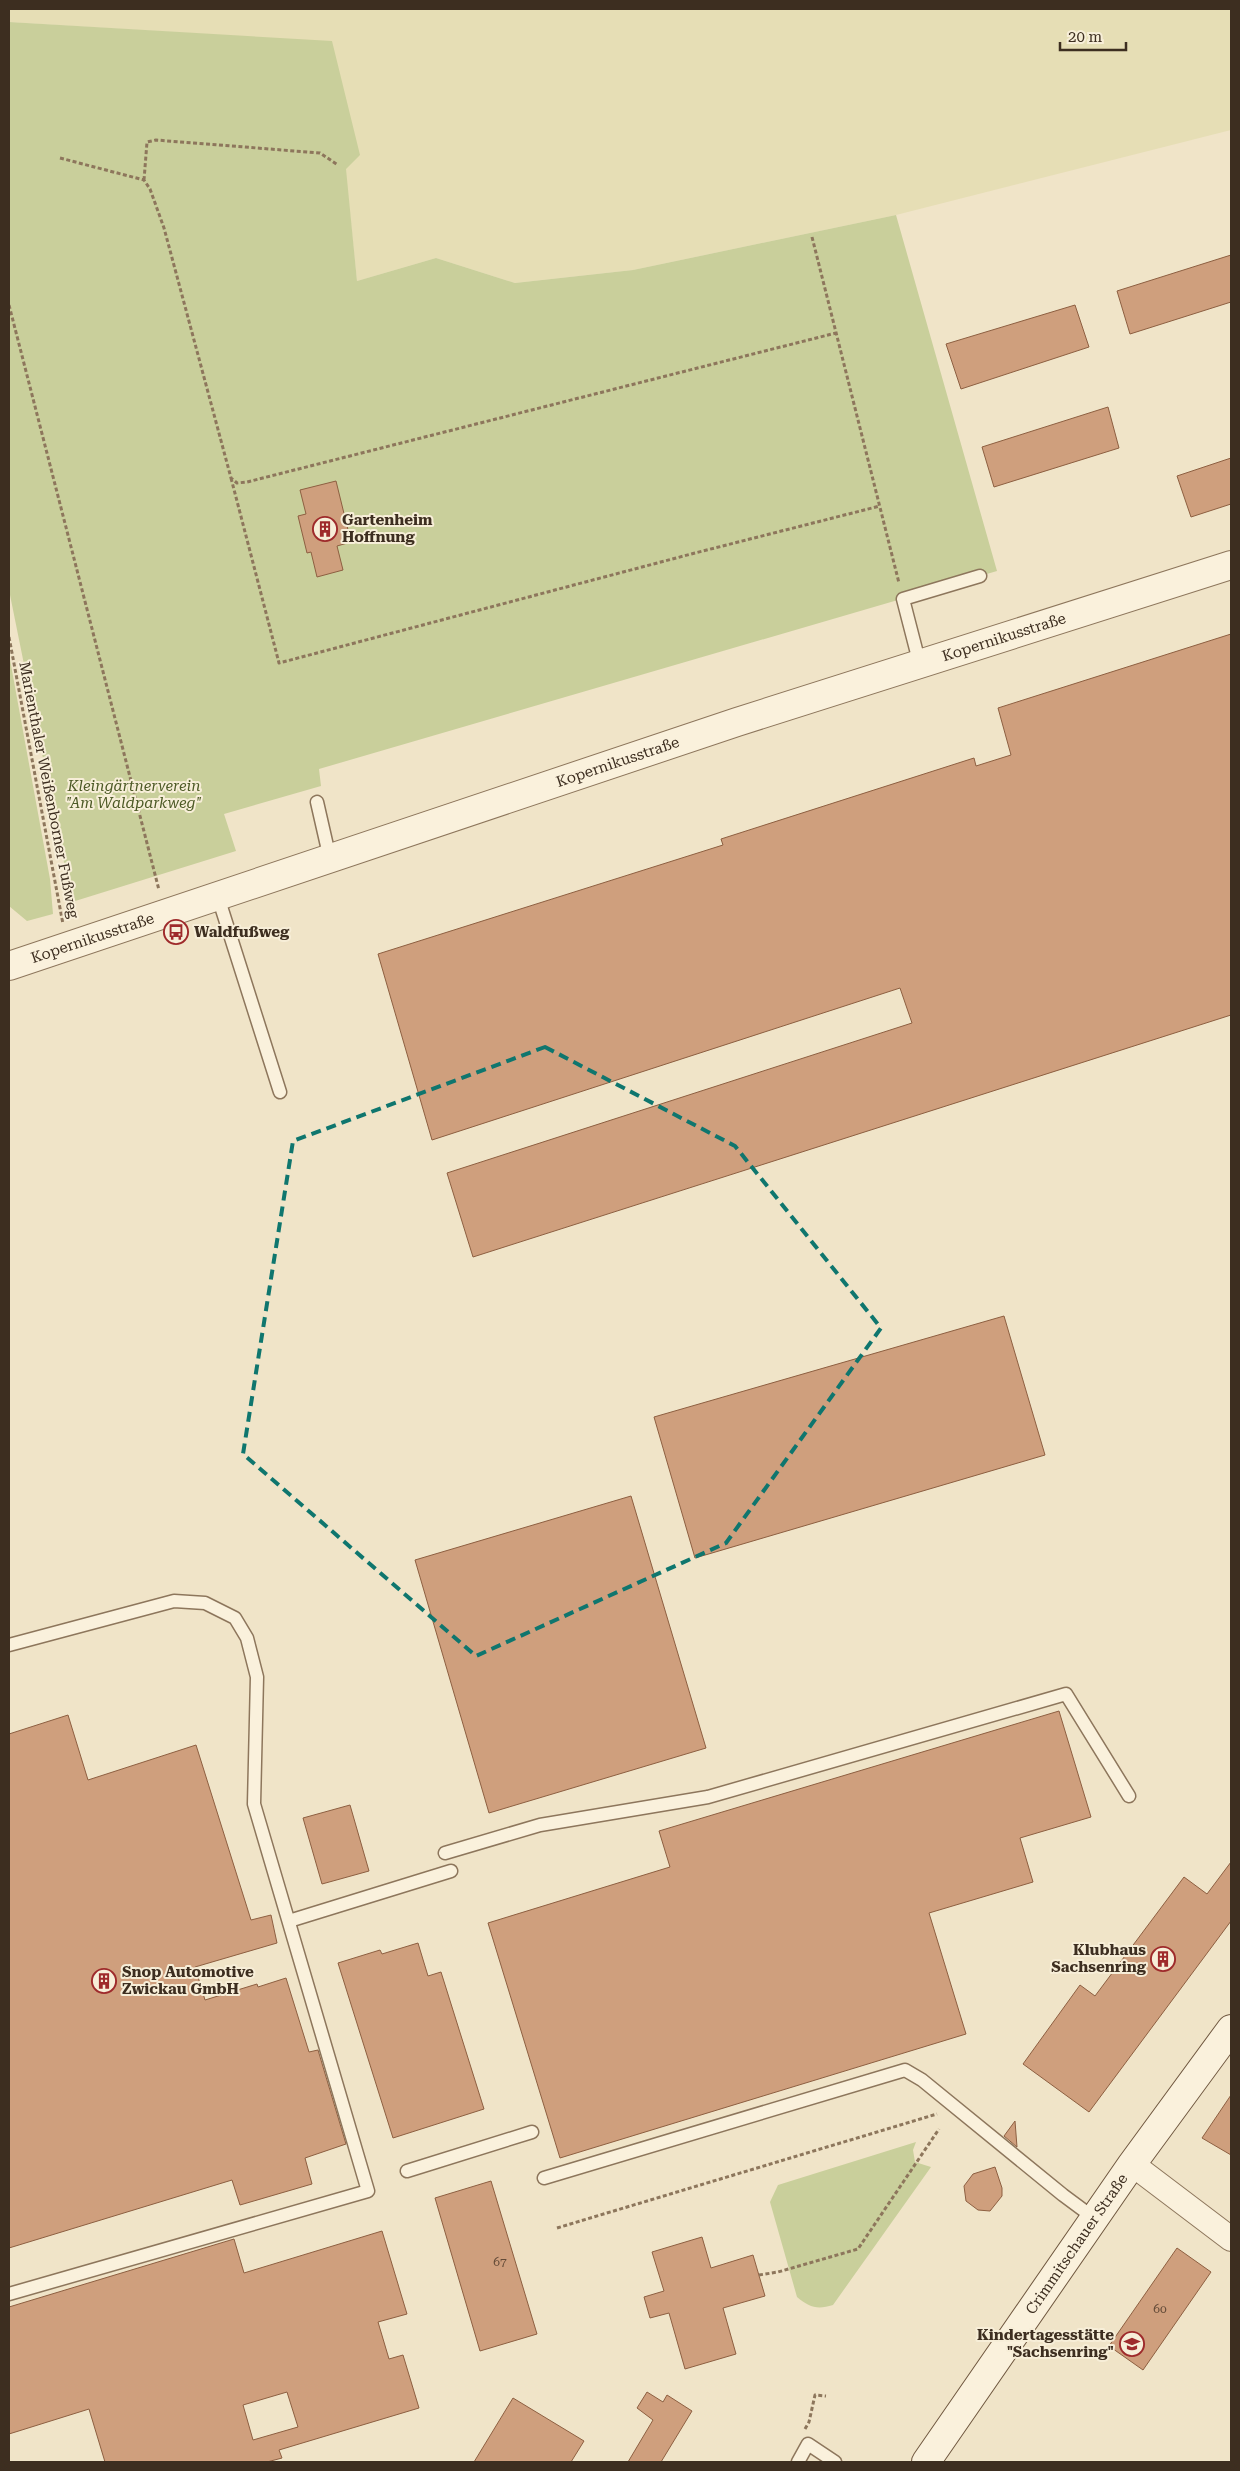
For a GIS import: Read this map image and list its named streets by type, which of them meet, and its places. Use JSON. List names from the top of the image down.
{
  "streets": {
    "street": ["Kopernikusstraße", "Crimmitschauer Straße"],
    "path": ["Marienthaler Weißenborner Fußweg"]
  },
  "crossings": [
    ["Kopernikusstraße", "Marienthaler Weißenborner Fußweg"]
  ],
  "parks": ["Kleingärtnerverein \"Am Waldparkweg\""],
  "places": {
    "building": ["Gartenheim Hoffnung", "Klubhaus Sachsenring", "Snop Automotive Zwickau GmbH"],
    "bus stop": ["Waldfußweg"],
    "school or university": ["Kindertagesstätte \"Sachsenring\""]
  },
  "house_numbers": ["67", "60"],
  "scale_bar": "20 m"
}
